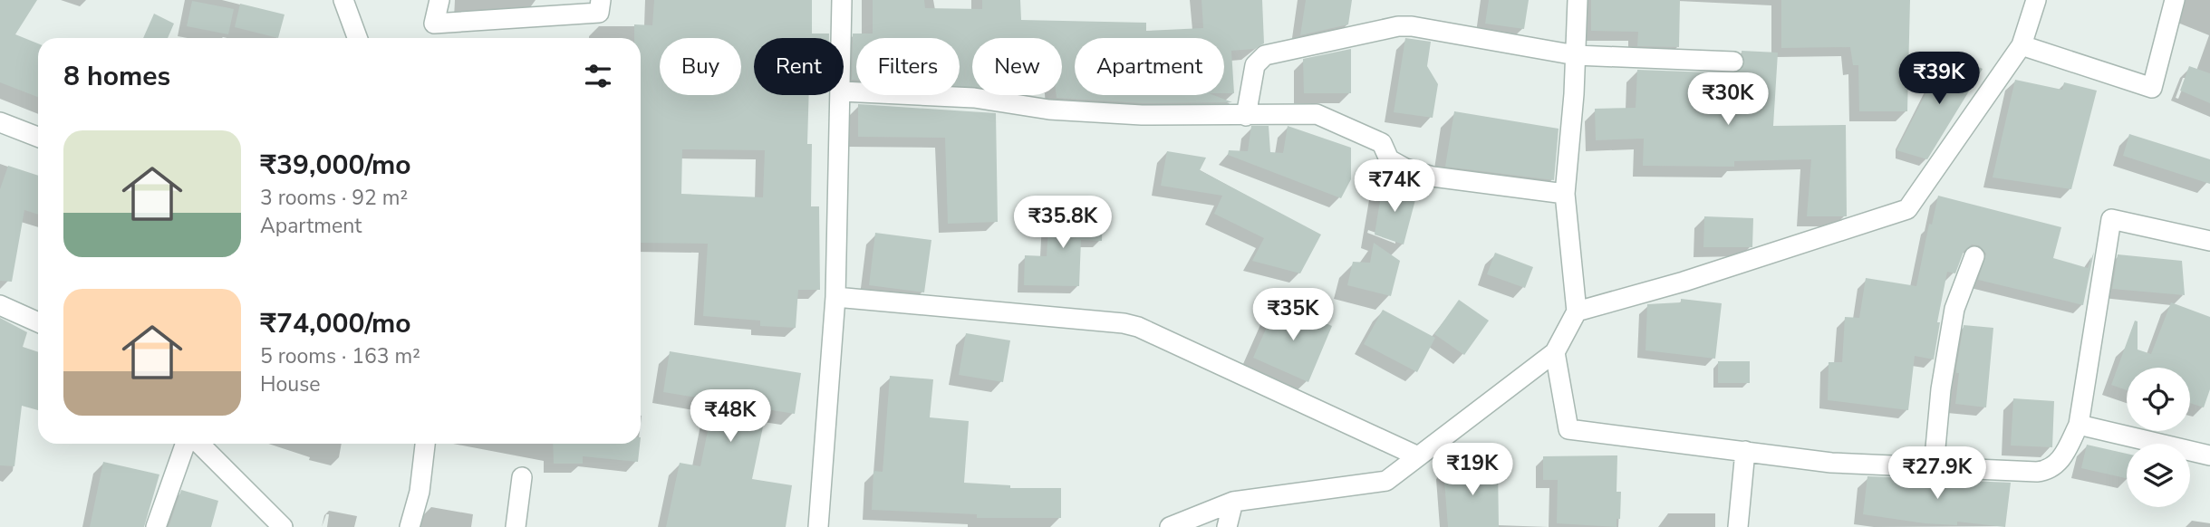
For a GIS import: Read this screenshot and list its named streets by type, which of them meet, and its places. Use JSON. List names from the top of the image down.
{
  "page": {
    "chip": [
      "Buy",
      "Rent",
      "Filters",
      "New",
      "Apartment"
    ],
    "heading": "8 homes",
    "price": [
      "₹39K",
      "₹30K",
      "₹74K",
      "₹35.8K",
      "₹35K",
      "₹48K",
      "₹19K",
      "₹27.9K"
    ],
    "list": [
      {
        "name": "₹39,000/mo",
        "note": "3 rooms · 92 m² · Apartment"
      },
      {
        "name": "₹74,000/mo",
        "note": "5 rooms · 163 m² · House"
      }
    ]
  }
}
